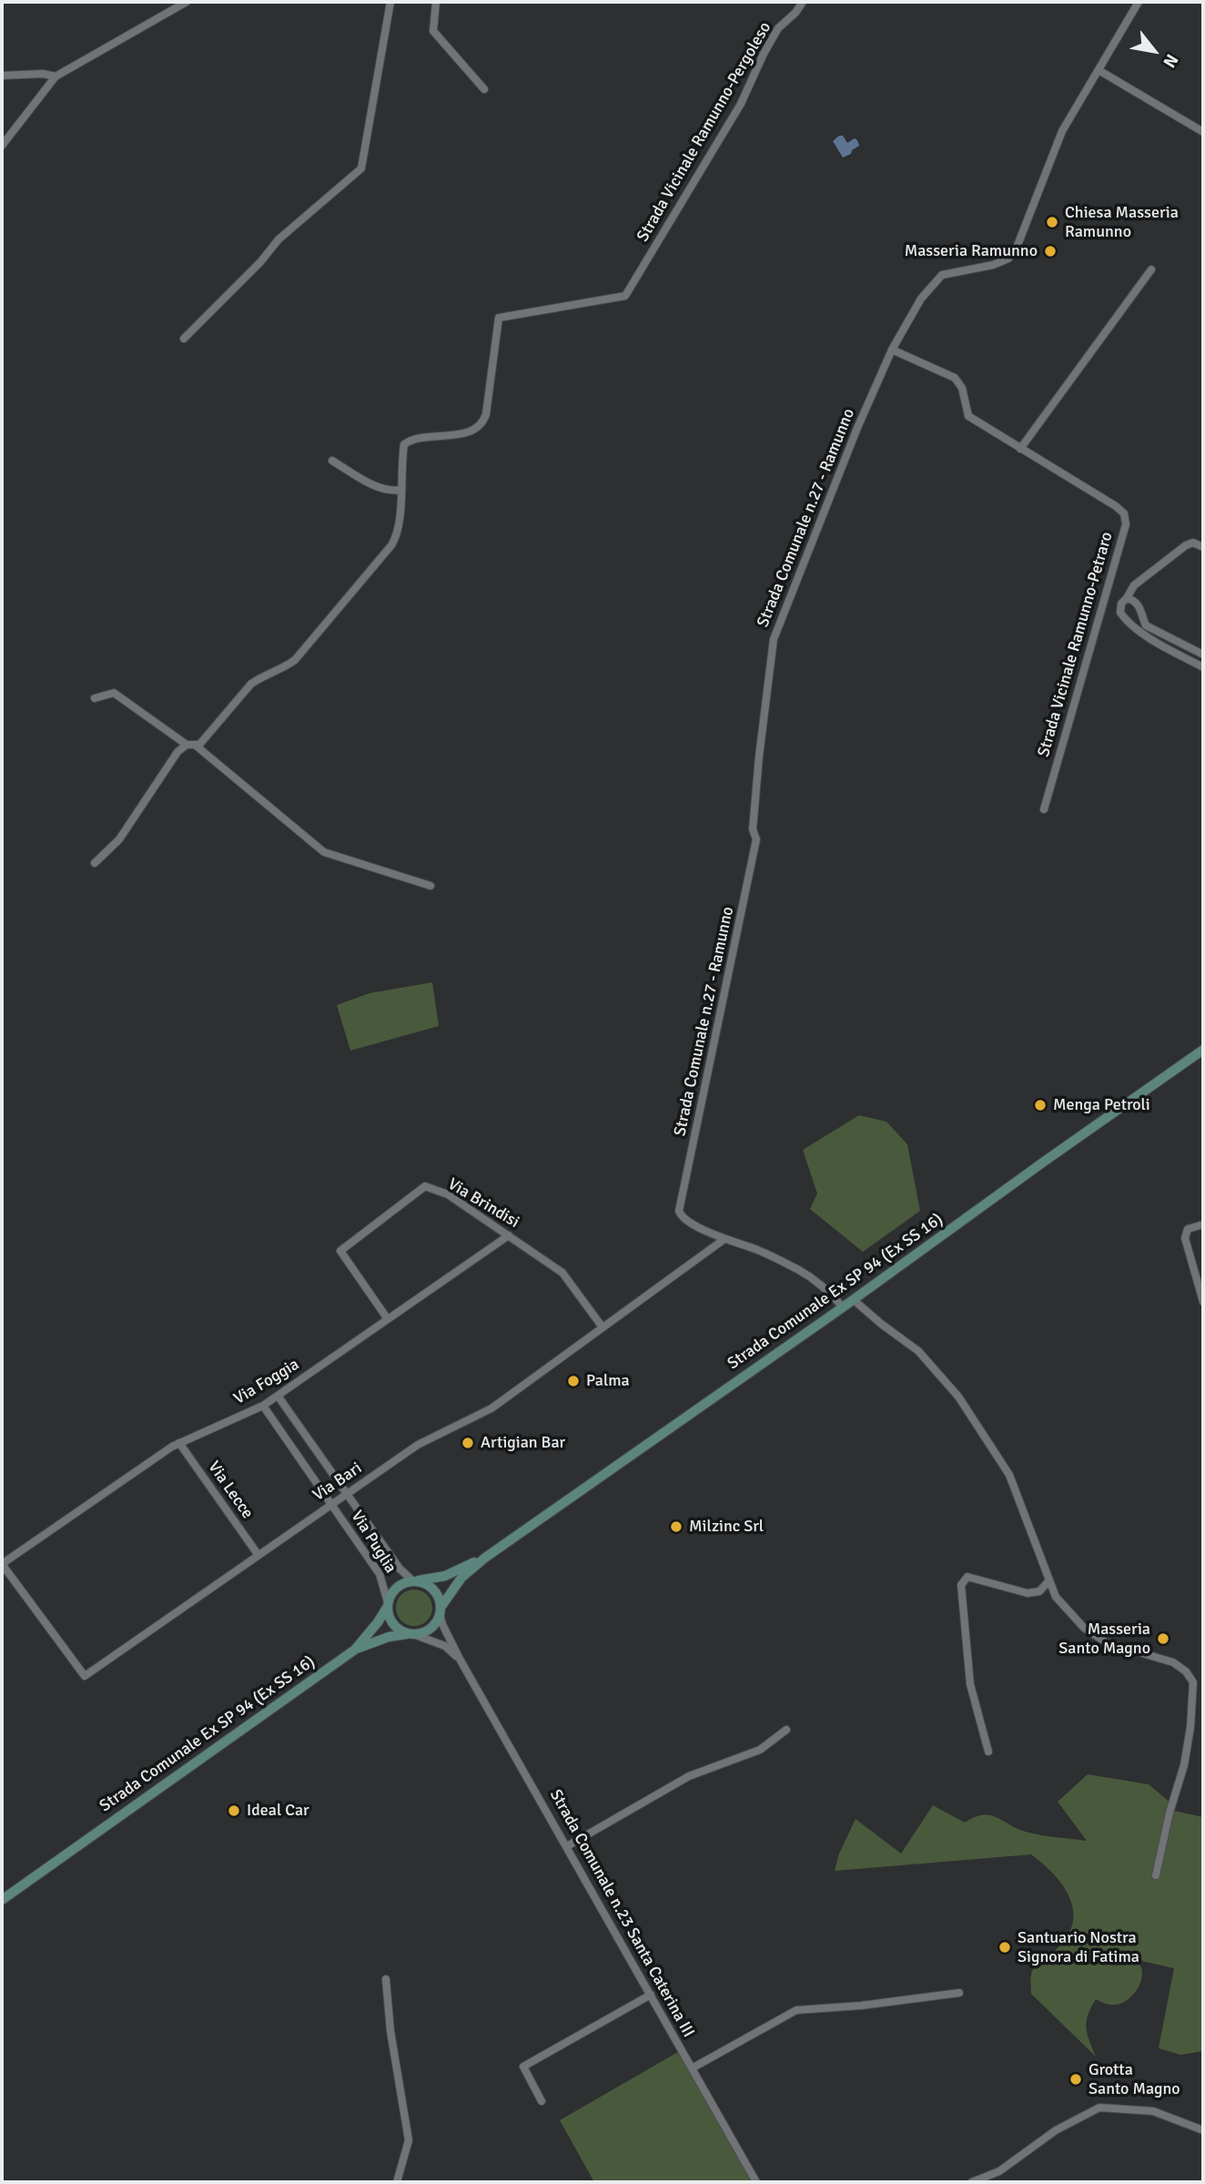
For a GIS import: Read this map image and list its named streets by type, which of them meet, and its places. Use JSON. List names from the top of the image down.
{
  "streets": {
    "main road": ["Strada Comunale Ex SP 94 (Ex SS 16)"],
    "street": [
      "Strada Vicinale Ramunno-Pergoleso",
      "Strada Comunale n.27 - Ramunno",
      "Strada Vicinale Ramunno-Petraro",
      "Via Brindisi",
      "Via Foggia",
      "Via Bari",
      "Via Lecce",
      "Via Puglia",
      "Strada Comunale n.23 Santa Caterina III"
    ]
  },
  "crossings": [
    ["Strada Comunale n.27 - Ramunno", "Strada Vicinale Ramunno-Petraro"],
    ["Strada Comunale n.27 - Ramunno", "Via Bari"],
    ["Via Brindisi", "Via Foggia"],
    ["Via Brindisi", "Via Bari"],
    ["Strada Comunale Ex SP 94 (Ex SS 16)", "Via Puglia"],
    ["Strada Comunale Ex SP 94 (Ex SS 16)", "Strada Comunale n.23 Santa Caterina III"],
    ["Via Foggia", "Via Bari"],
    ["Via Foggia", "Via Lecce"],
    ["Via Foggia", "Via Puglia"],
    ["Via Bari", "Via Lecce"],
    ["Via Bari", "Via Puglia"],
    ["Via Puglia", "Strada Comunale n.23 Santa Caterina III"]
  ],
  "places": [
    "Chiesa Masseria Ramunno",
    "Masseria Ramunno",
    "Menga Petroli",
    "Palma",
    "Artigian Bar",
    "Milzinc Srl",
    "Masseria Santo Magno",
    "Ideal Car",
    "Santuario Nostra Signora di Fatima",
    "Grotta Santo Magno"
  ],
  "north": "bottom right"
}
